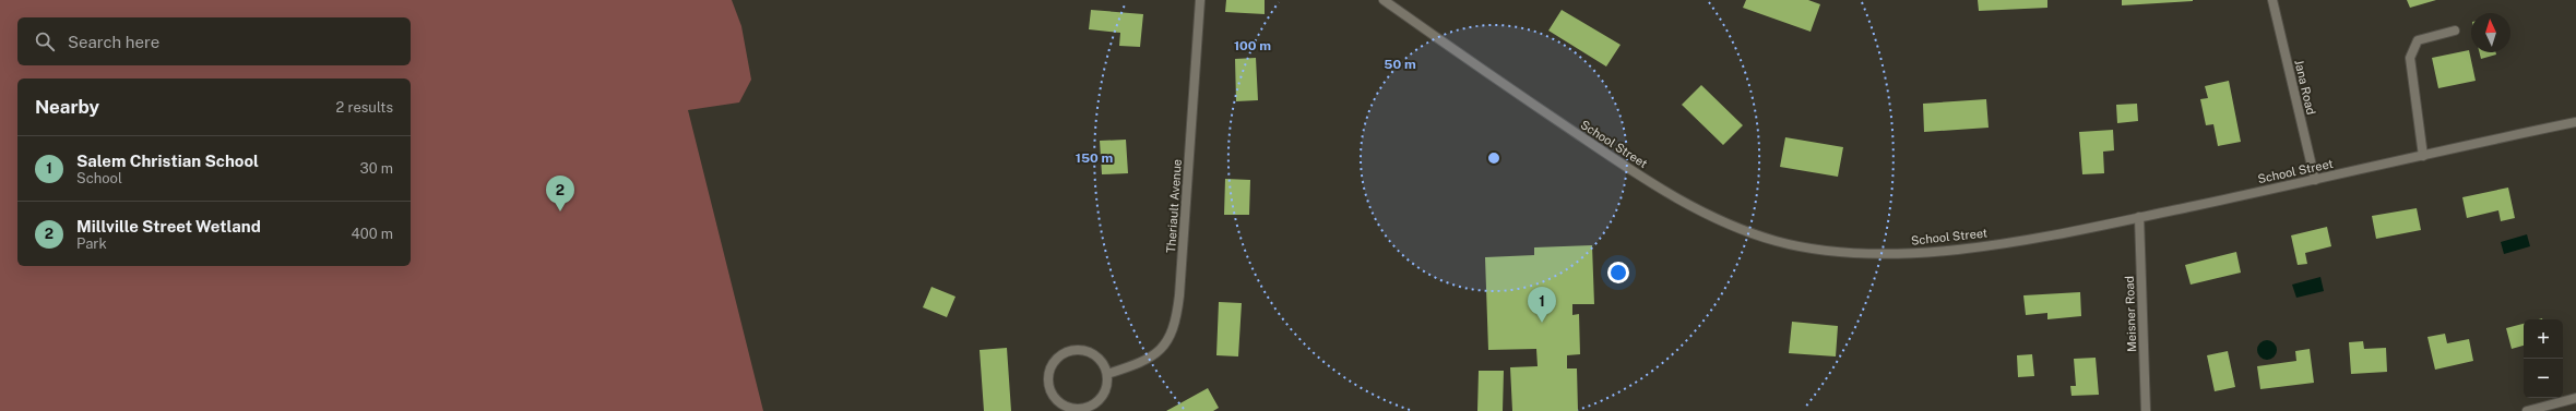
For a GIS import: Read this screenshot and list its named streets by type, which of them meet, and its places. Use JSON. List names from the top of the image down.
{
  "streets": {
    "street": [
      "Jana Road",
      "School Street",
      "Theriault Avenue",
      "Meisner Road"
    ]
  },
  "crossings": [
    ["Jana Road", "School Street"],
    ["School Street", "Meisner Road"]
  ],
  "north": "top",
  "page": {
    "search": "Search here",
    "heading": ["Nearby", "2 results"],
    "list": [
      {
        "mark": "1",
        "name": "Salem Christian School",
        "note": "School",
        "value": "30 m"
      },
      {
        "mark": "2",
        "name": "Millville Street Wetland",
        "note": "Park",
        "value": "400 m"
      }
    ],
    "pins": ["2", "1"],
    "map_buttons": ["+", "−"]
  },
  "rings": ["100 m", "50 m", "150 m"]
}
